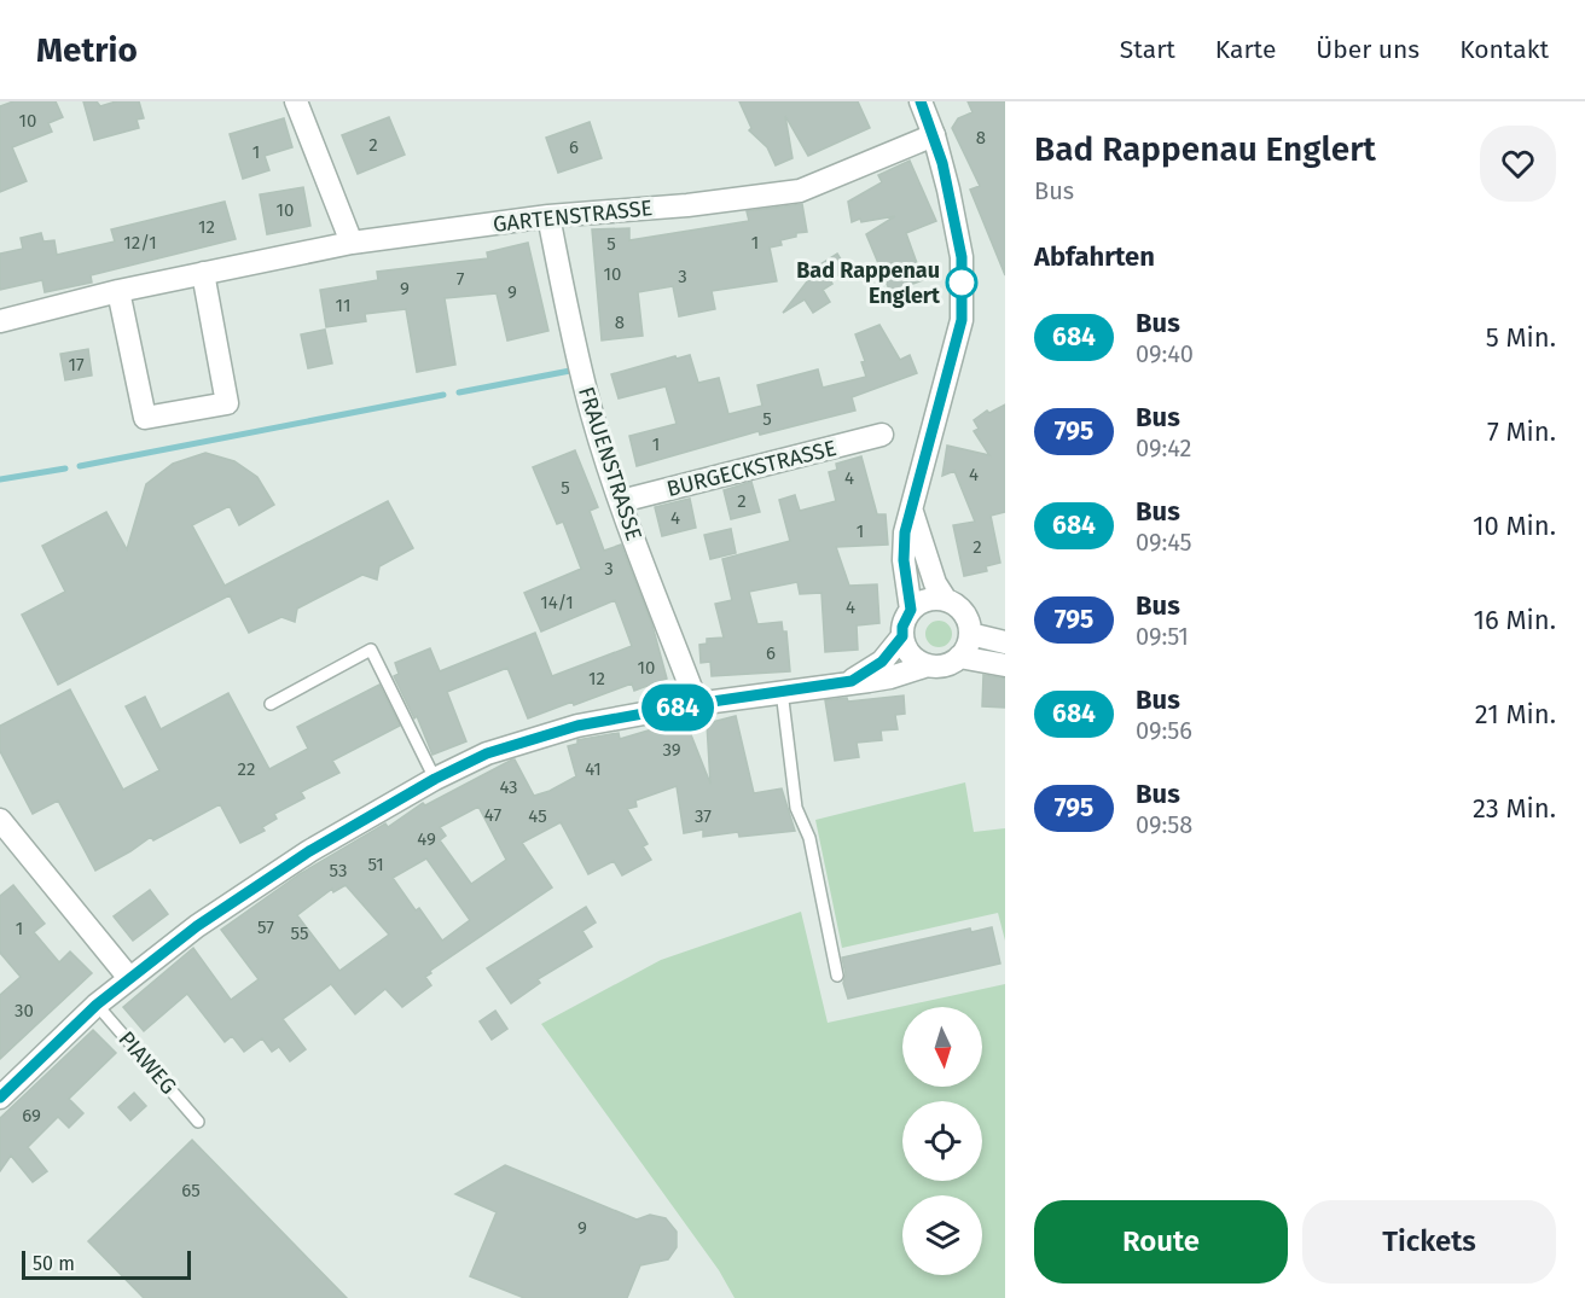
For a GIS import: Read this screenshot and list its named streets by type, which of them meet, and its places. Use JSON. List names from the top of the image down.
{
  "streets": {
    "street": ["GARTENSTRASSE", "FRAUENSTRASSE", "BURGECKSTRASSE"],
    "lane": ["PIAWEG"]
  },
  "crossings": [
    ["GARTENSTRASSE", "FRAUENSTRASSE"],
    ["FRAUENSTRASSE", "BURGECKSTRASSE"]
  ],
  "places": ["Bad Rappenau Englert"],
  "lines": ["bus line 684"],
  "house_numbers": [
    "10",
    "8",
    "2",
    "6",
    "1",
    "10",
    "12",
    "12/1",
    "1",
    "5",
    "10",
    "3",
    "7",
    "9",
    "9",
    "11",
    "8",
    "17",
    "5",
    "1",
    "4",
    "4",
    "5",
    "2",
    "4",
    "1",
    "2",
    "3",
    "14/1",
    "4",
    "6",
    "10",
    "12",
    "39",
    "22",
    "41",
    "43",
    "47",
    "45",
    "37",
    "49",
    "51",
    "53",
    "57",
    "1",
    "55",
    "30",
    "69",
    "65",
    "9"
  ],
  "scale_bar": "50 m",
  "north": "bottom",
  "page": {
    "header": "Metrio",
    "nav": [
      "Start",
      "Karte",
      "Über uns",
      "Kontakt"
    ],
    "on_map": "684",
    "heading": [
      ["Bad Rappenau Englert", "Bus"],
      "Abfahrten"
    ],
    "list": [
      {
        "mark": "684",
        "name": "Bus",
        "note": "09:40",
        "value": "5 Min."
      },
      {
        "mark": "795",
        "name": "Bus",
        "note": "09:42",
        "value": "7 Min."
      },
      {
        "mark": "684",
        "name": "Bus",
        "note": "09:45",
        "value": "10 Min."
      },
      {
        "mark": "795",
        "name": "Bus",
        "note": "09:51",
        "value": "16 Min."
      },
      {
        "mark": "684",
        "name": "Bus",
        "note": "09:56",
        "value": "21 Min."
      },
      {
        "mark": "795",
        "name": "Bus",
        "note": "09:58",
        "value": "23 Min."
      }
    ],
    "buttons": ["Route", "Tickets"],
    "scale": "50 m"
  }
}
